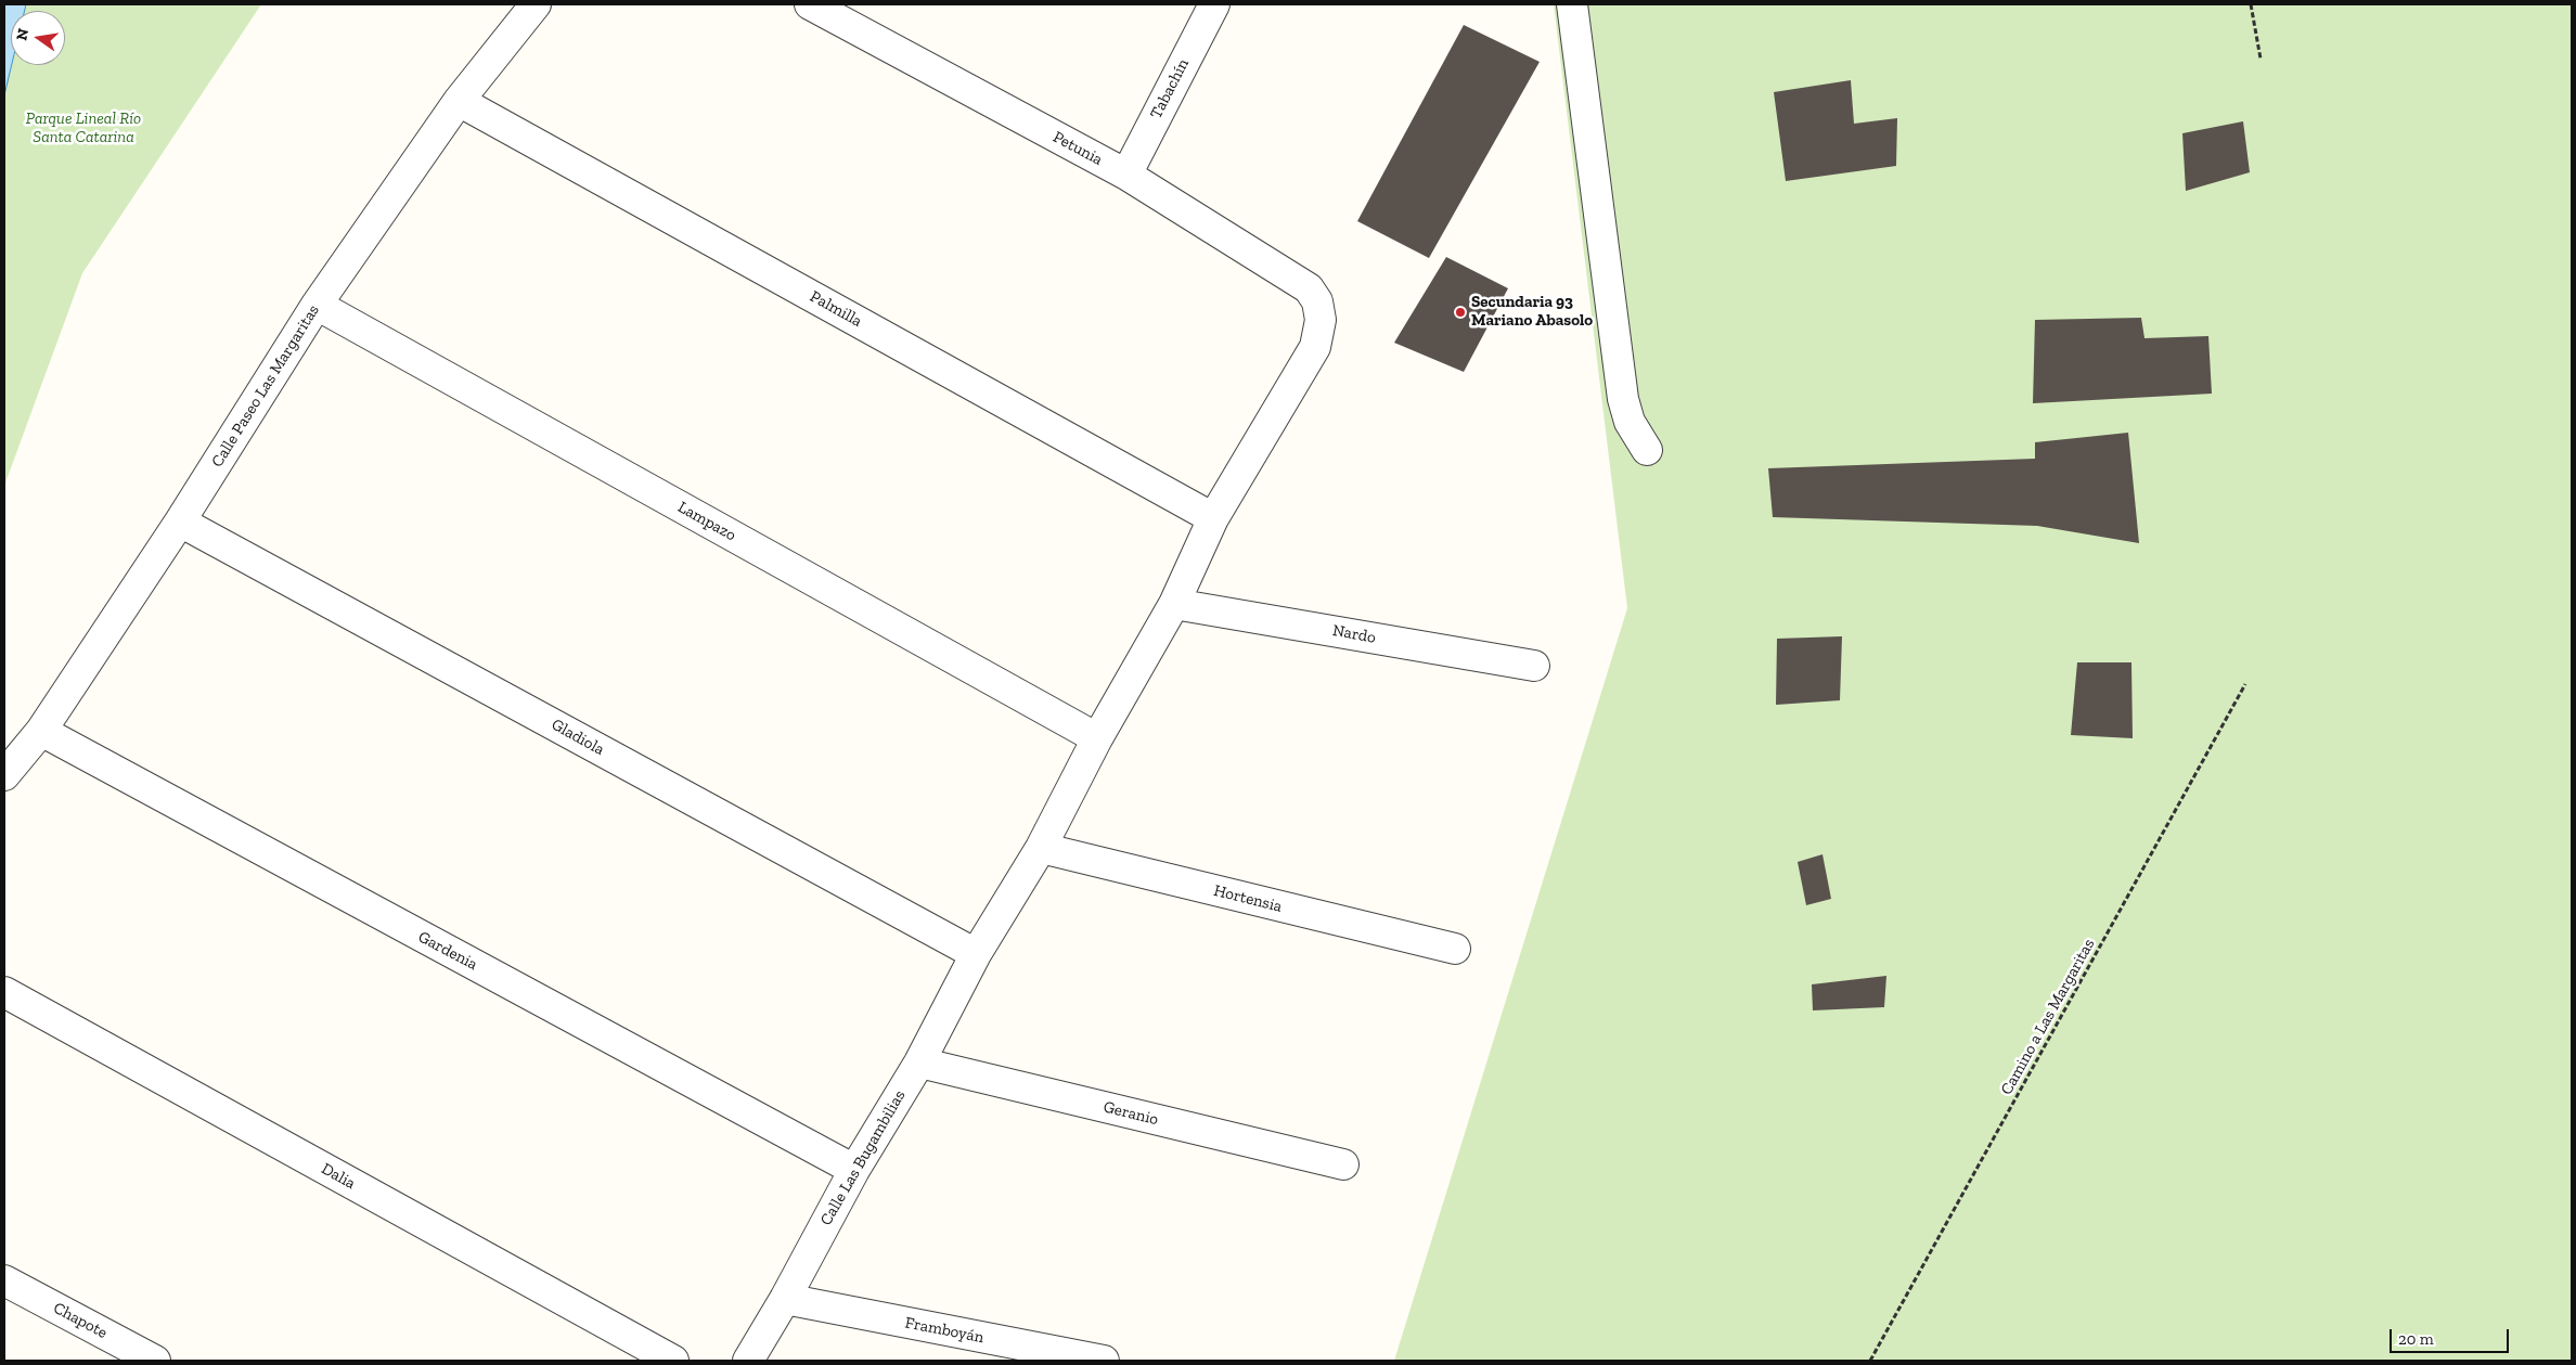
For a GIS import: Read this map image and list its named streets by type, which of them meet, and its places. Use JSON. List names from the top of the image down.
{
  "streets": {
    "street": [
      "Tabachín",
      "Petunia",
      "Palmilla",
      "Calle Paseo Las Margaritas",
      "Lampazo",
      "Nardo",
      "Gladiola",
      "Hortensia",
      "Gardenia",
      "Geranio",
      "Calle Las Bugambilias",
      "Dalia",
      "Chapote",
      "Framboyán"
    ],
    "path": ["Camino a Las Margaritas"]
  },
  "crossings": [
    ["Tabachín", "Petunia"],
    ["Petunia", "Calle Las Bugambilias"],
    ["Palmilla", "Calle Paseo Las Margaritas"],
    ["Palmilla", "Calle Las Bugambilias"],
    ["Calle Paseo Las Margaritas", "Lampazo"],
    ["Calle Paseo Las Margaritas", "Gladiola"],
    ["Calle Paseo Las Margaritas", "Gardenia"],
    ["Lampazo", "Calle Las Bugambilias"],
    ["Nardo", "Calle Las Bugambilias"],
    ["Gladiola", "Calle Las Bugambilias"],
    ["Hortensia", "Calle Las Bugambilias"],
    ["Gardenia", "Calle Las Bugambilias"],
    ["Geranio", "Calle Las Bugambilias"],
    ["Calle Las Bugambilias", "Framboyán"]
  ],
  "parks": ["Parque Lineal Río Santa Catarina"],
  "places": ["Secundaria 93 Mariano Abasolo"],
  "scale_bar": "20 m",
  "north": "left"
}
